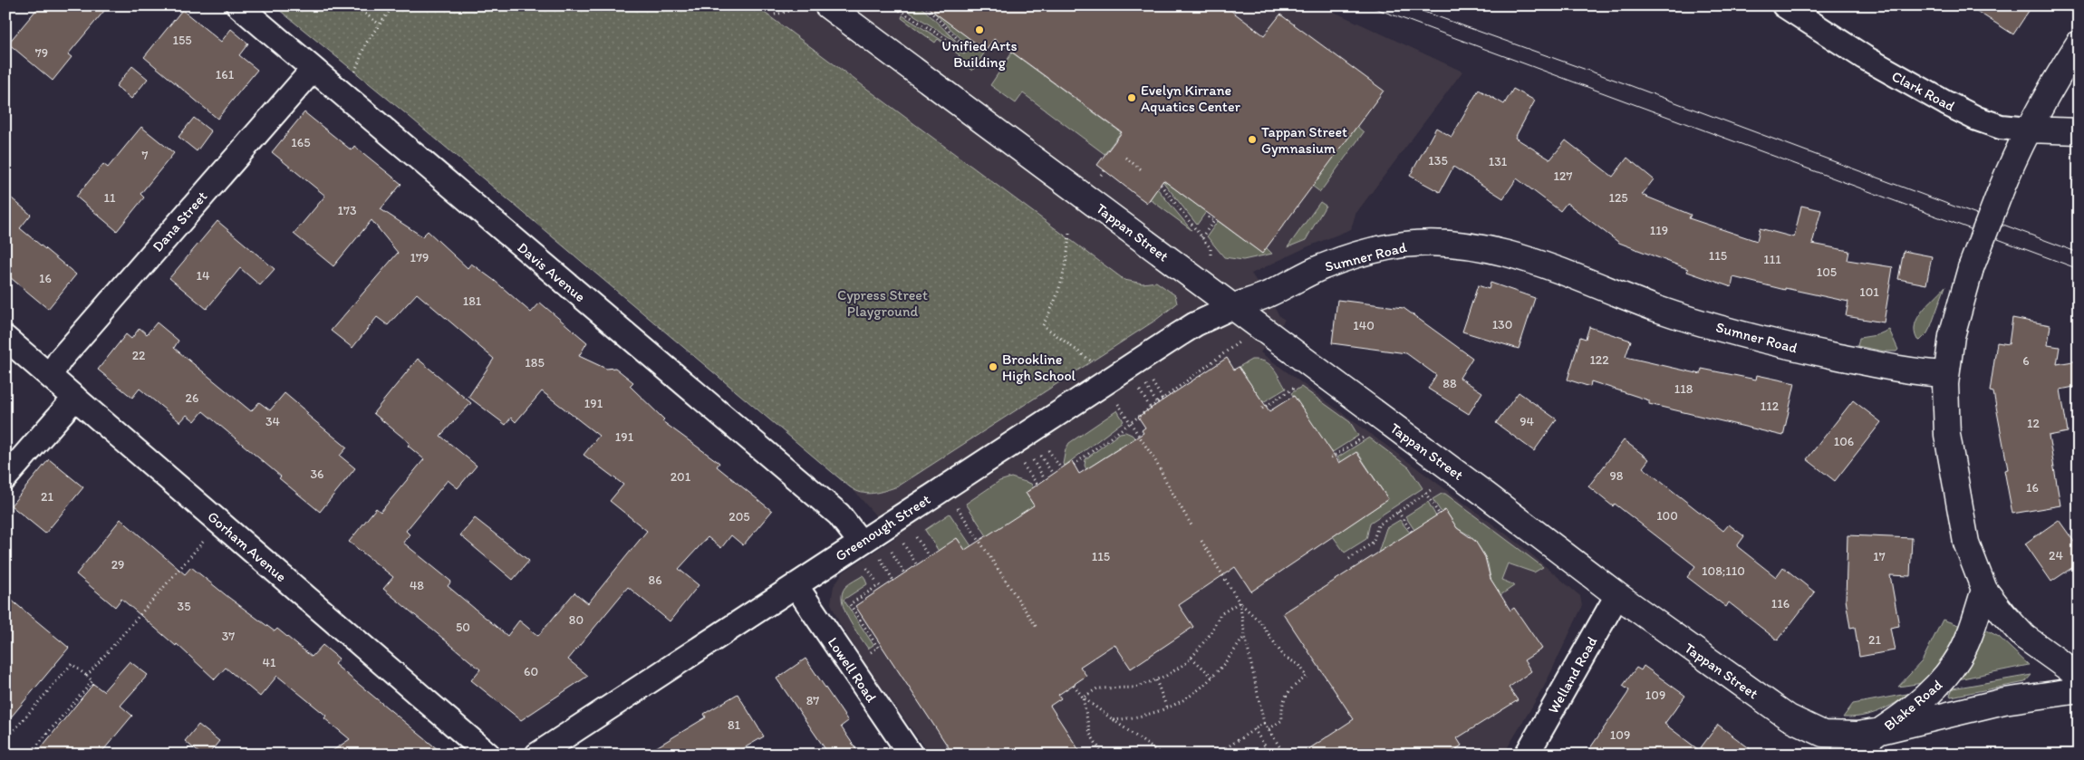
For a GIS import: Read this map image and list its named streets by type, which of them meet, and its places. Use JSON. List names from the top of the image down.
{
  "streets": {
    "street": [
      "Clark Road",
      "Dana Street",
      "Tappan Street",
      "Sumner Road",
      "Davis Avenue",
      "Greenough Street",
      "Gorham Avenue",
      "Lowell Road",
      "Welland Road",
      "Blake Road"
    ]
  },
  "crossings": [
    ["Dana Street", "Davis Avenue"],
    ["Dana Street", "Gorham Avenue"],
    ["Tappan Street", "Sumner Road"],
    ["Tappan Street", "Greenough Street"],
    ["Tappan Street", "Welland Road"],
    ["Tappan Street", "Blake Road"],
    ["Sumner Road", "Greenough Street"],
    ["Davis Avenue", "Greenough Street"],
    ["Greenough Street", "Lowell Road"]
  ],
  "parks": ["Cypress Street Playground"],
  "places": [
    "Unified Arts Building",
    "Evelyn Kirrane Aquatics Center",
    "Tappan Street Gymnasium",
    "Brookline High School"
  ],
  "house_numbers": [
    "155",
    "79",
    "161",
    "165",
    "7",
    "135",
    "131",
    "127",
    "11",
    "125",
    "173",
    "119",
    "115",
    "179",
    "111",
    "105",
    "14",
    "16",
    "101",
    "181",
    "130",
    "140",
    "22",
    "122",
    "6",
    "185",
    "88",
    "118",
    "26",
    "191",
    "112",
    "34",
    "94",
    "12",
    "191",
    "106",
    "36",
    "98",
    "201",
    "16",
    "21",
    "100",
    "205",
    "24",
    "115",
    "17",
    "29",
    "108;110",
    "86",
    "48",
    "116",
    "35",
    "80",
    "50",
    "37",
    "21",
    "41",
    "60",
    "109",
    "87",
    "81",
    "109"
  ]
}
